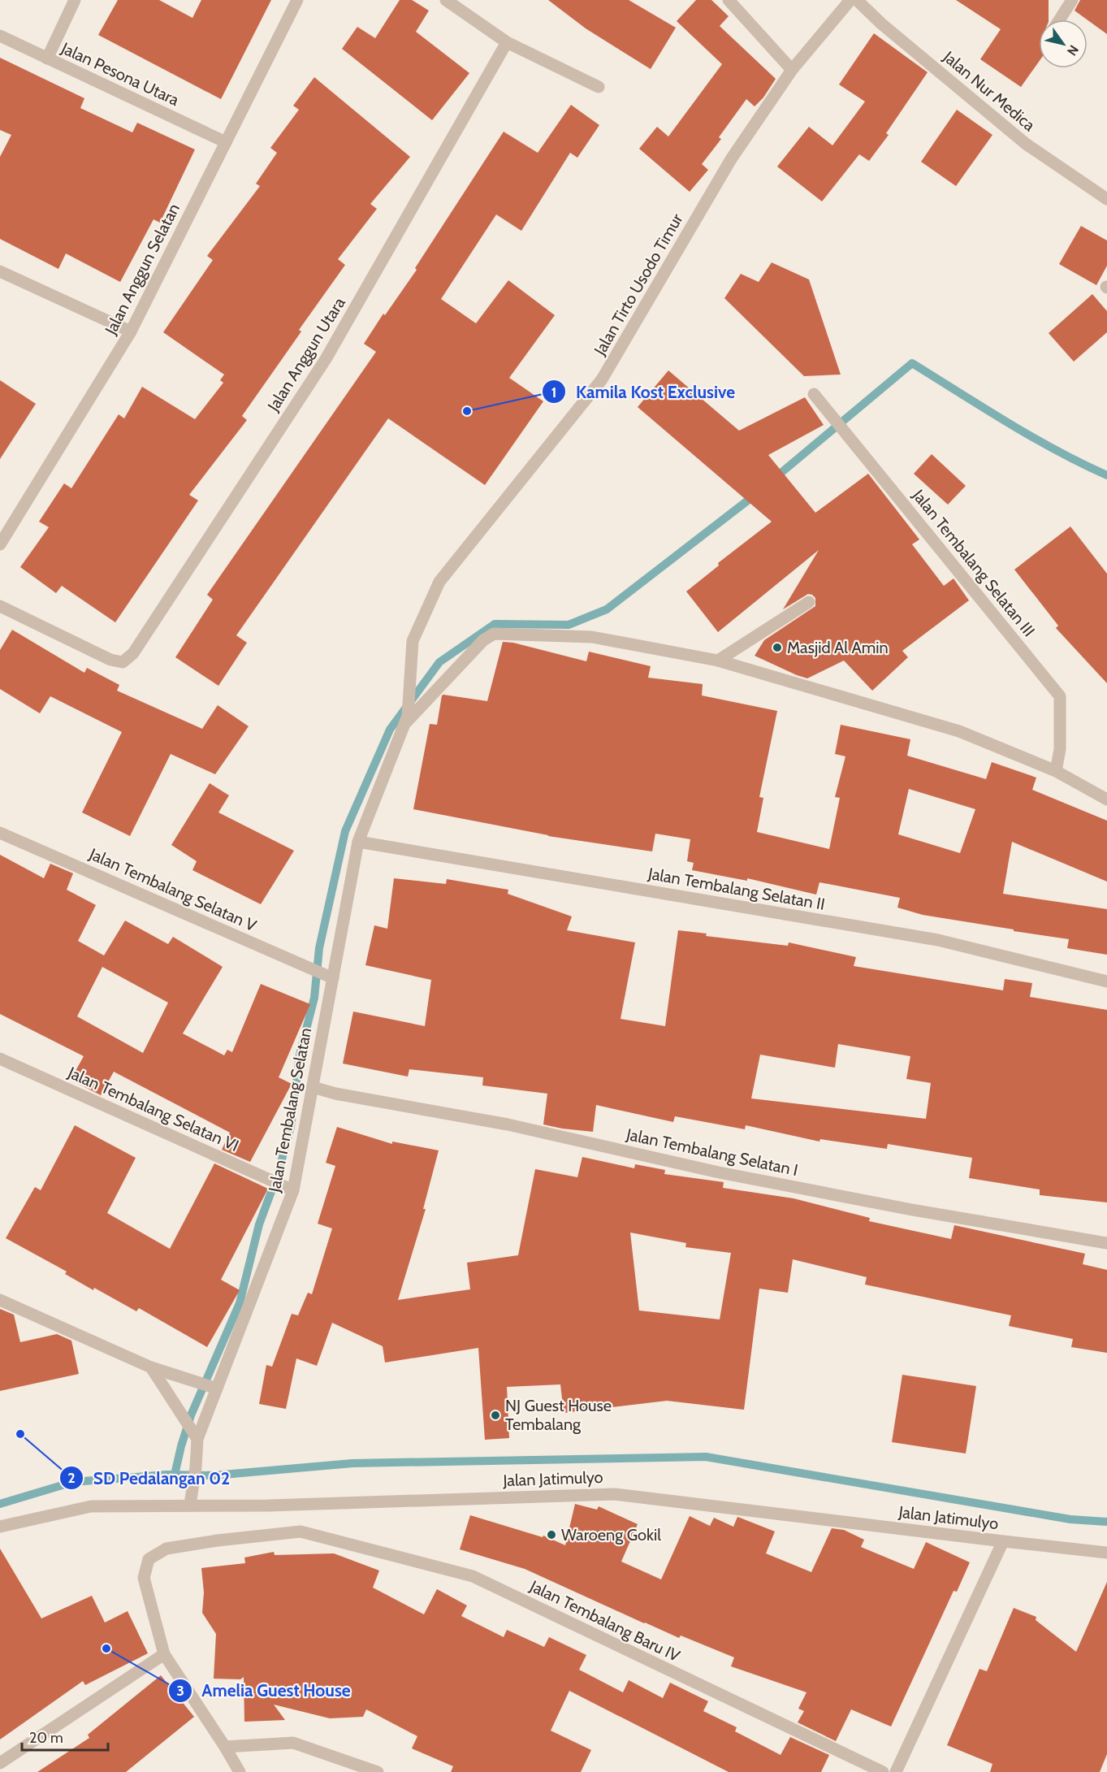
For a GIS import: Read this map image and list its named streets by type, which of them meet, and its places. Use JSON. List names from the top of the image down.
{
  "streets": {
    "street": [
      "Jalan Pesona Utara",
      "Jalan Nur Medica",
      "Jalan Anggun Selatan",
      "Jalan Tirto Usodo Timur",
      "Jalan Anggun Utara",
      "Jalan Tembalang Selatan III",
      "Jalan Tembalang Selatan II",
      "Jalan Tembalang Selatan V",
      "Jalan Tembalang Selatan VI",
      "Jalan Tembalang Selatan",
      "Jalan Tembalang Selatan I",
      "Jalan Jatimulyo",
      "Jalan Tembalang Baru IV"
    ]
  },
  "crossings": [
    ["Jalan Pesona Utara", "Jalan Anggun Selatan"],
    ["Jalan Tirto Usodo Timur", "Jalan Tembalang Selatan"],
    ["Jalan Tembalang Selatan II", "Jalan Tembalang Selatan"],
    ["Jalan Tembalang Selatan V", "Jalan Tembalang Selatan"],
    ["Jalan Tembalang Selatan VI", "Jalan Tembalang Selatan"],
    ["Jalan Tembalang Selatan", "Jalan Tembalang Selatan I"],
    ["Jalan Tembalang Selatan", "Jalan Jatimulyo"]
  ],
  "places": [
    "Kamila Kost Exclusive",
    "Masjid Al Amin",
    "NJ Guest House Tembalang",
    "SD Pedalangan 02",
    "Waroeng Gokil",
    "Amelia Guest House"
  ],
  "scale_bar": "20 m",
  "north": "bottom right"
}
